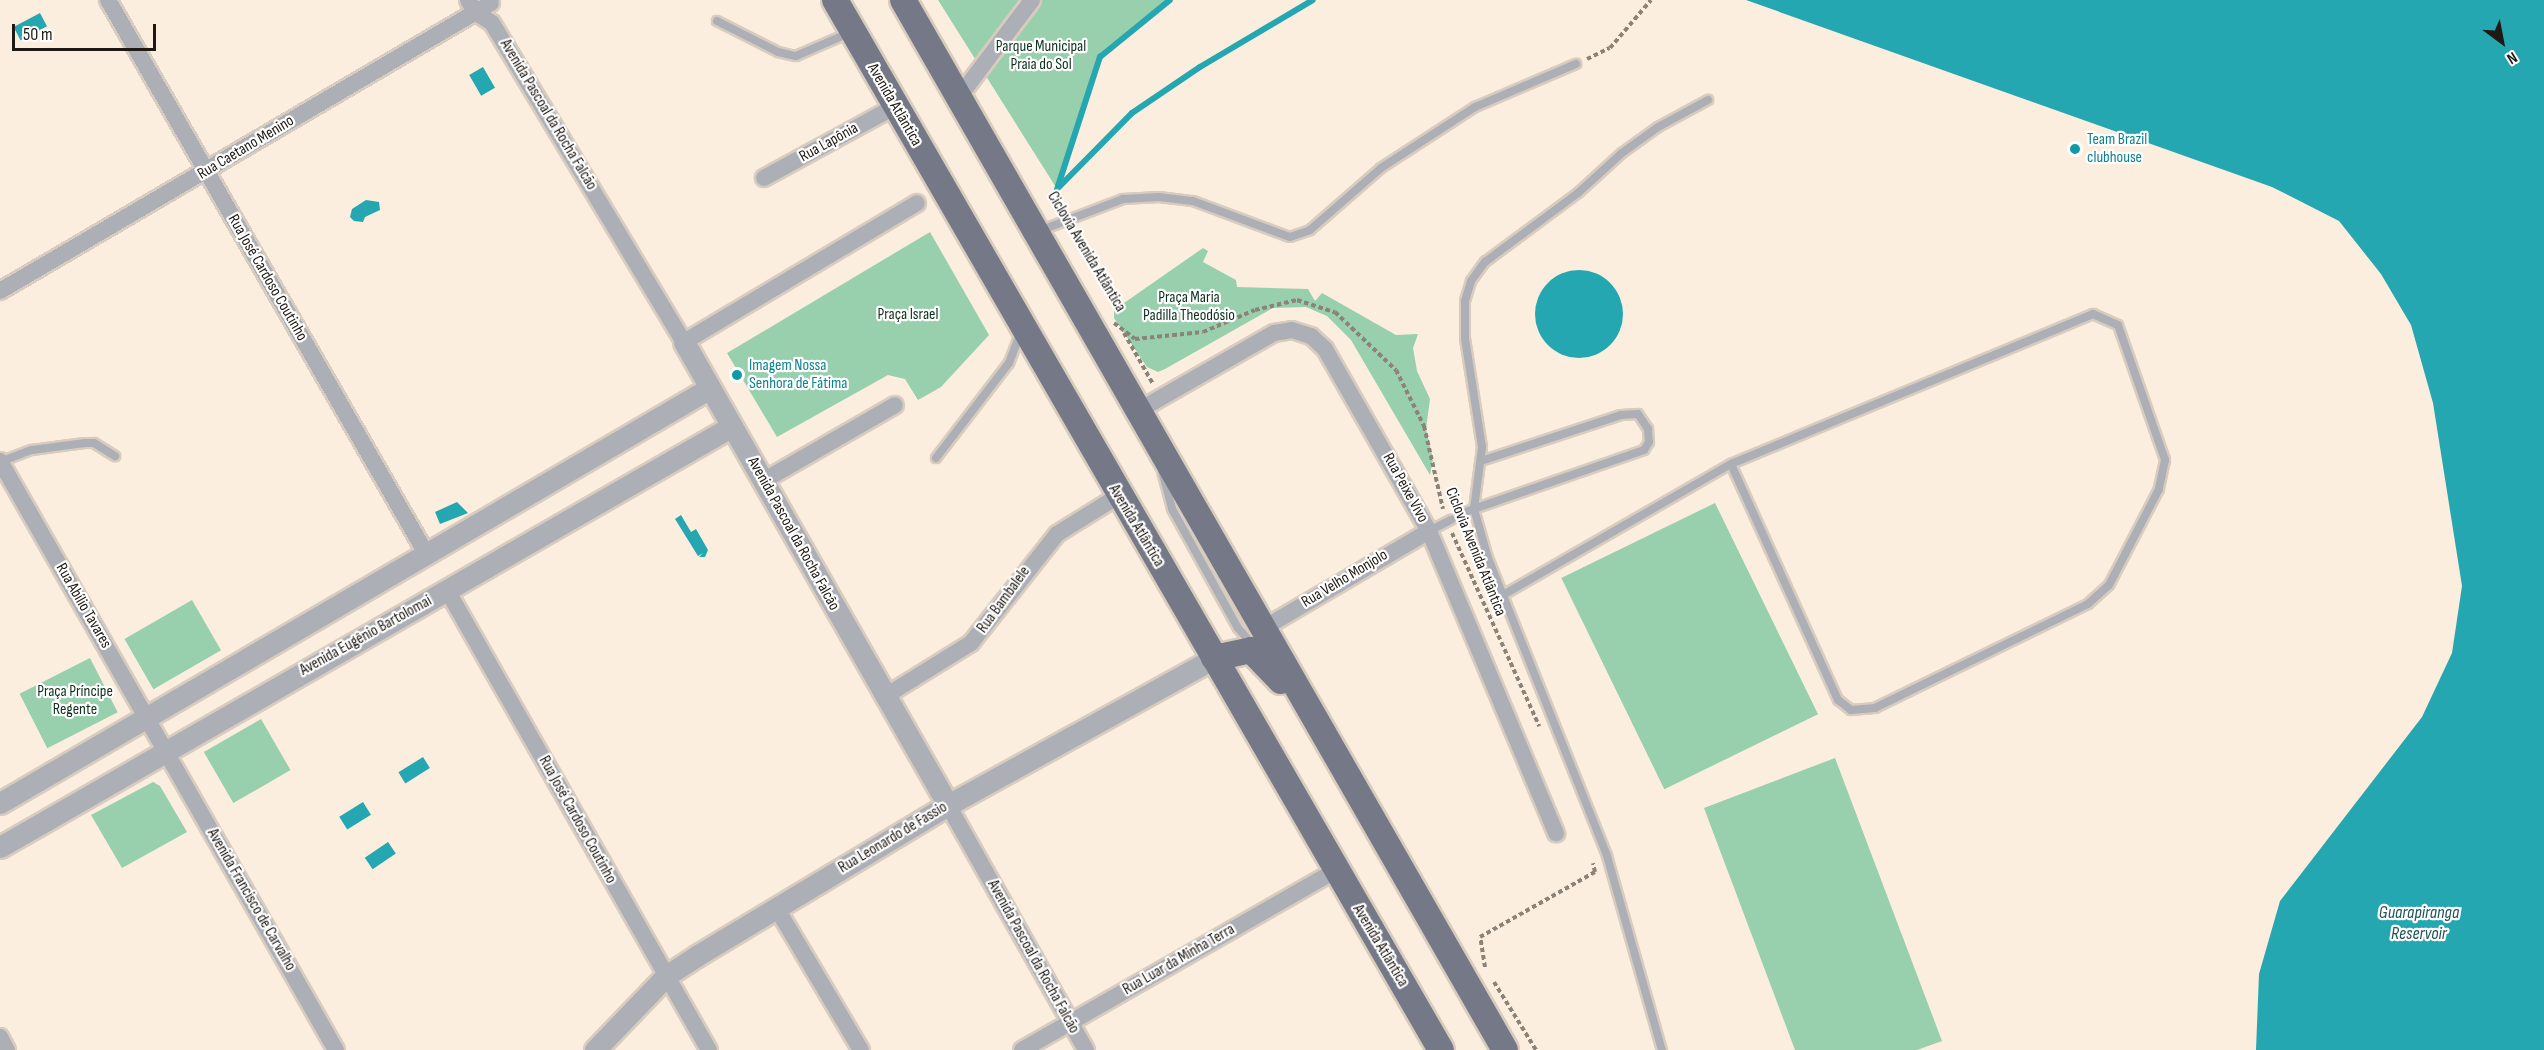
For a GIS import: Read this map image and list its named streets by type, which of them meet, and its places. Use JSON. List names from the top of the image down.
{
  "streets": {
    "main road": ["Avenida Atlântica"],
    "street": [
      "Avenida Pascoal da Rocha Falcão",
      "Rua Lapônia",
      "Rua Caetano Menino",
      "Rua José Cardoso Coutinho",
      "Rua Peixe Vivo",
      "Rua Velho Monjolo",
      "Rua Bambalele",
      "Rua Abílio Tavares",
      "Avenida Eugênio Bartolomai",
      "Rua Leonardo de Fassio",
      "Avenida Francisco de Carvalho",
      "Rua Luar da Minha Terra"
    ],
    "path": ["Ciclovia Avenida Atlântica"]
  },
  "crossings": [
    ["Avenida Atlântica", "Rua Lapônia"],
    ["Avenida Atlântica", "Rua Bambalele"],
    ["Avenida Atlântica", "Rua Leonardo de Fassio"],
    ["Avenida Atlântica", "Rua Luar da Minha Terra"],
    ["Avenida Pascoal da Rocha Falcão", "Rua Caetano Menino"],
    ["Avenida Pascoal da Rocha Falcão", "Rua Bambalele"],
    ["Avenida Pascoal da Rocha Falcão", "Avenida Eugênio Bartolomai"],
    ["Avenida Pascoal da Rocha Falcão", "Rua Leonardo de Fassio"],
    ["Avenida Pascoal da Rocha Falcão", "Rua Luar da Minha Terra"],
    ["Rua Caetano Menino", "Rua José Cardoso Coutinho"],
    ["Rua José Cardoso Coutinho", "Avenida Eugênio Bartolomai"],
    ["Rua José Cardoso Coutinho", "Rua Leonardo de Fassio"],
    ["Rua Peixe Vivo", "Rua Velho Monjolo"],
    ["Rua Abílio Tavares", "Avenida Eugênio Bartolomai"],
    ["Rua Abílio Tavares", "Avenida Francisco de Carvalho"],
    ["Avenida Eugênio Bartolomai", "Avenida Francisco de Carvalho"]
  ],
  "water": ["Guarapiranga Reservoir"],
  "parks": [
    "Parque Municipal Praia do Sol",
    "Praça Maria Padilla Theodósio",
    "Praça Israel",
    "Praça Príncipe Regente"
  ],
  "places": ["Team Brazil clubhouse", "Imagem Nossa Senhora de Fátima"],
  "scale_bar": "50 m",
  "north": "bottom right"
}
